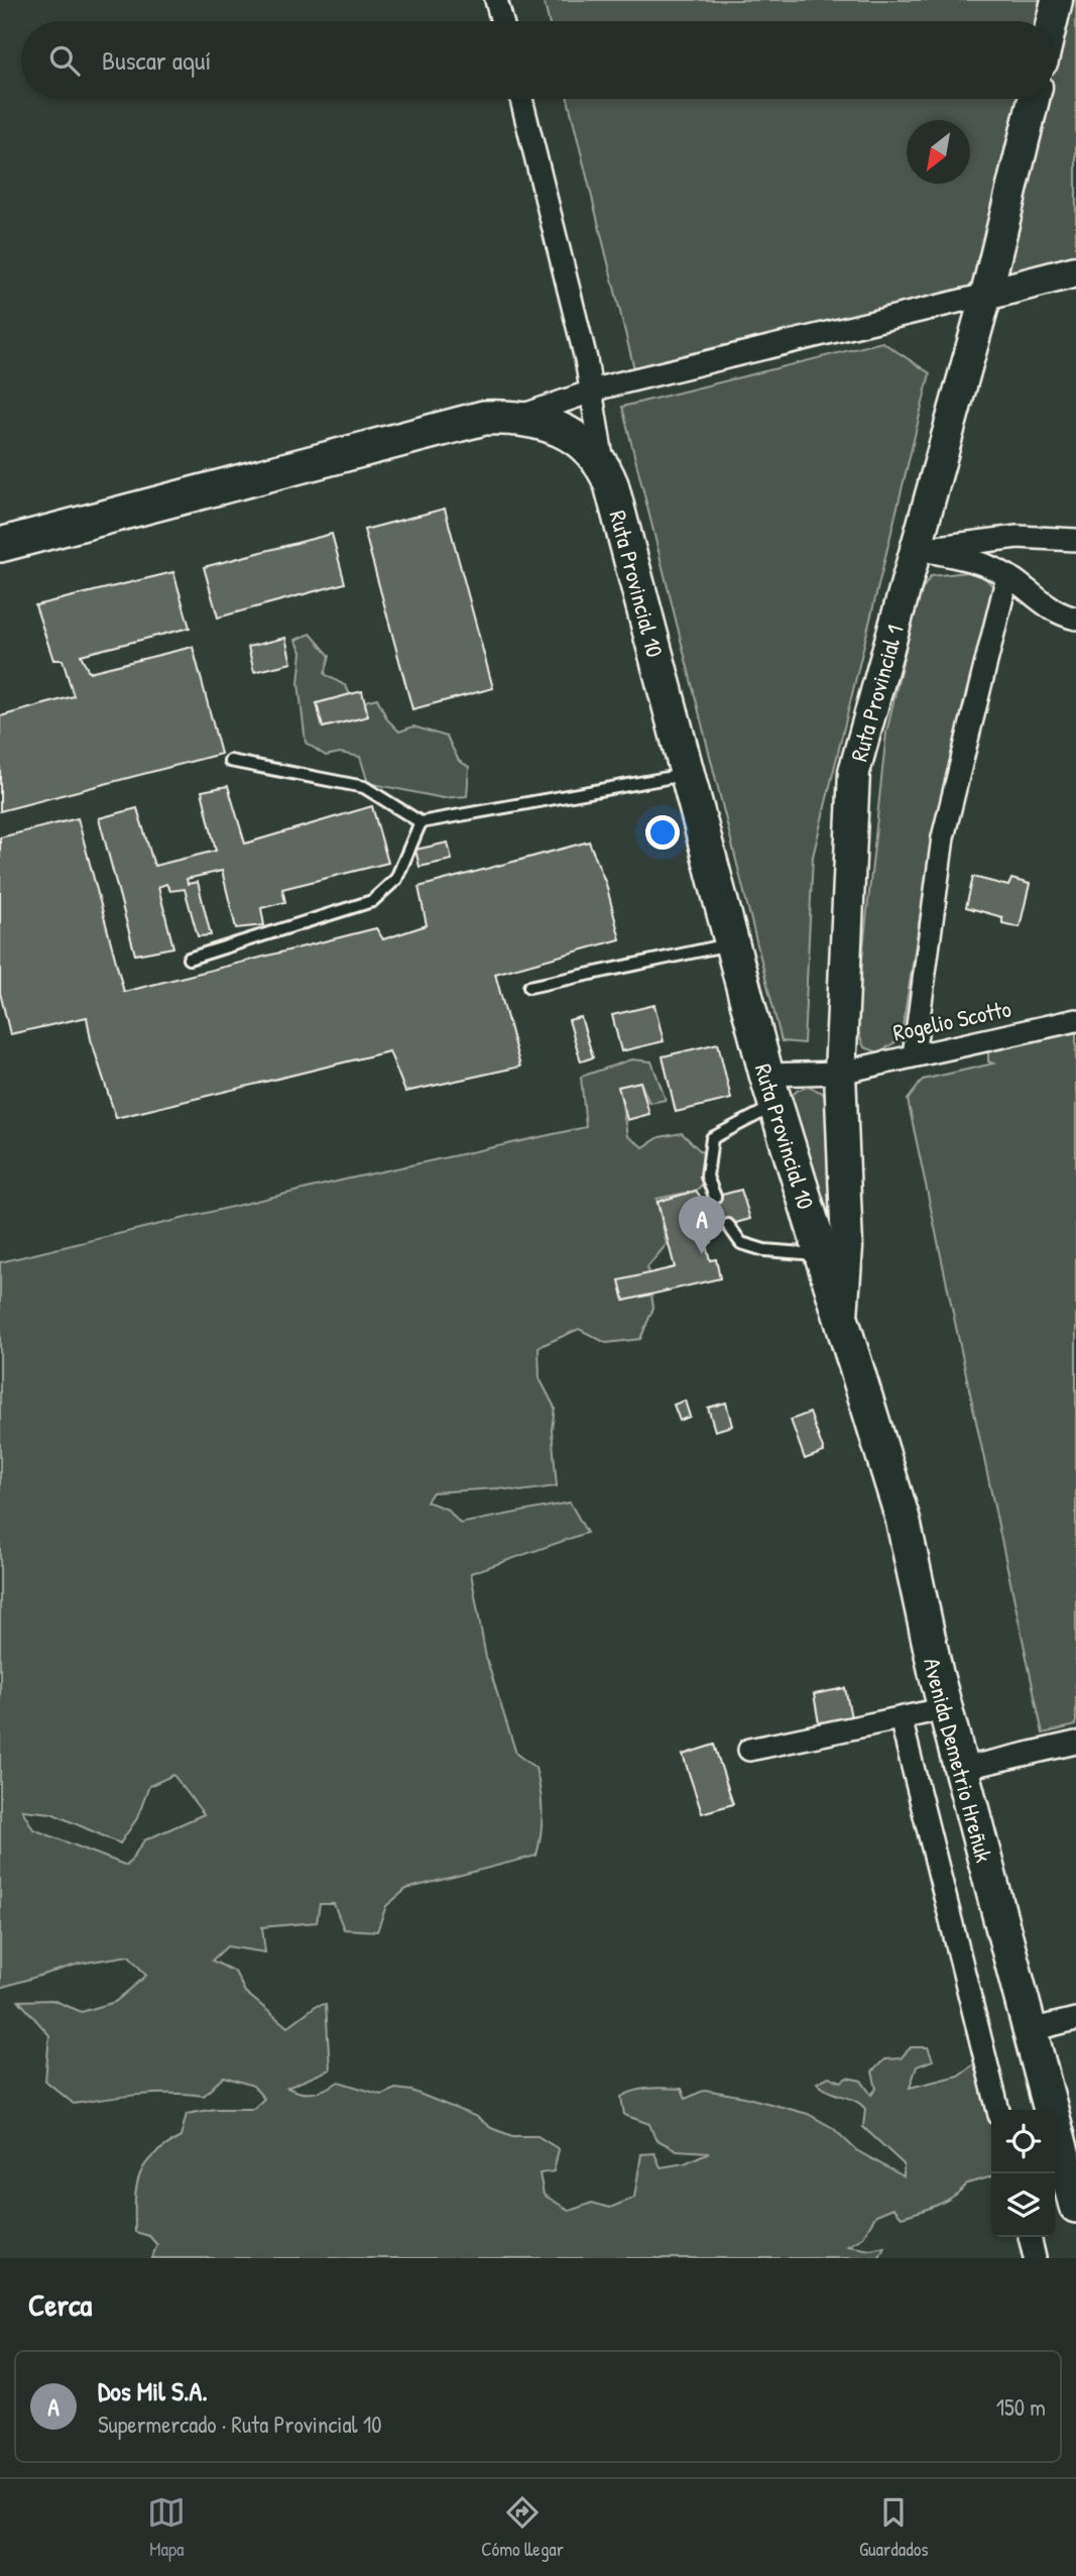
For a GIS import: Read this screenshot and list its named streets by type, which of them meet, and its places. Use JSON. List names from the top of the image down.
{
  "streets": {
    "main road": ["Ruta Provincial 10", "Ruta Provincial 1", "Avenida Demetrio Hreñuk"],
    "street": ["Rogelio Scotto"]
  },
  "crossings": [
    ["Ruta Provincial 10", "Ruta Provincial 1"],
    ["Ruta Provincial 10", "Rogelio Scotto"],
    ["Ruta Provincial 10", "Avenida Demetrio Hreñuk"],
    ["Ruta Provincial 1", "Rogelio Scotto"],
    ["Ruta Provincial 1", "Avenida Demetrio Hreñuk"]
  ],
  "north": "bottom left",
  "page": {
    "search": "Buscar aquí",
    "pins": "A",
    "heading": "Cerca",
    "list": [
      {
        "mark": "A",
        "name": "Dos Mil S.A.",
        "note": "Supermercado · Ruta Provincial 10",
        "value": "150 m"
      }
    ],
    "nav": ["Mapa", "Cómo llegar", "Guardados"]
  }
}
